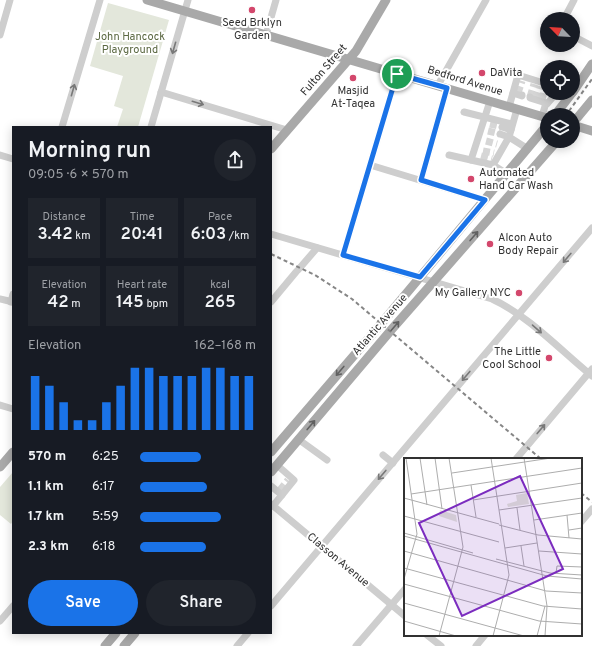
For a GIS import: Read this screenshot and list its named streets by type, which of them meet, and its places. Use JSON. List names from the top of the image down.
{
  "streets": {
    "main road": ["Fulton Street", "Bedford Avenue", "Atlantic Avenue"],
    "street": ["Classon Avenue"]
  },
  "crossings": [
    ["Fulton Street", "Bedford Avenue"]
  ],
  "parks": ["John Hancock Playground"],
  "places": [
    "Seed Brklyn Garden",
    "DaVita",
    "Masjid At-Taqea",
    "Automated Hand Car Wash",
    "Alcon Auto Body Repair",
    "My Gallery NYC",
    "The Little Cool School"
  ],
  "north": "top left",
  "page": {
    "heading": ["Morning run", "09:05 · 6 × 570 m"],
    "stats": [
      ["Distance", "3.42 km"],
      ["Time", "20:41"],
      ["Pace", "6:03 /km"],
      ["Elevation", "42 m"],
      ["Heart rate", "145 bpm"],
      ["kcal", "265"]
    ],
    "chart": ["Elevation", "162–168 m"],
    "list": [
      {
        "name": "570 m",
        "note": "6:25"
      },
      {
        "name": "1.1 km",
        "note": "6:17"
      },
      {
        "name": "1.7 km",
        "note": "5:59"
      },
      {
        "name": "2.3 km",
        "note": "6:18"
      }
    ],
    "buttons": ["Save", "Share"]
  }
}
